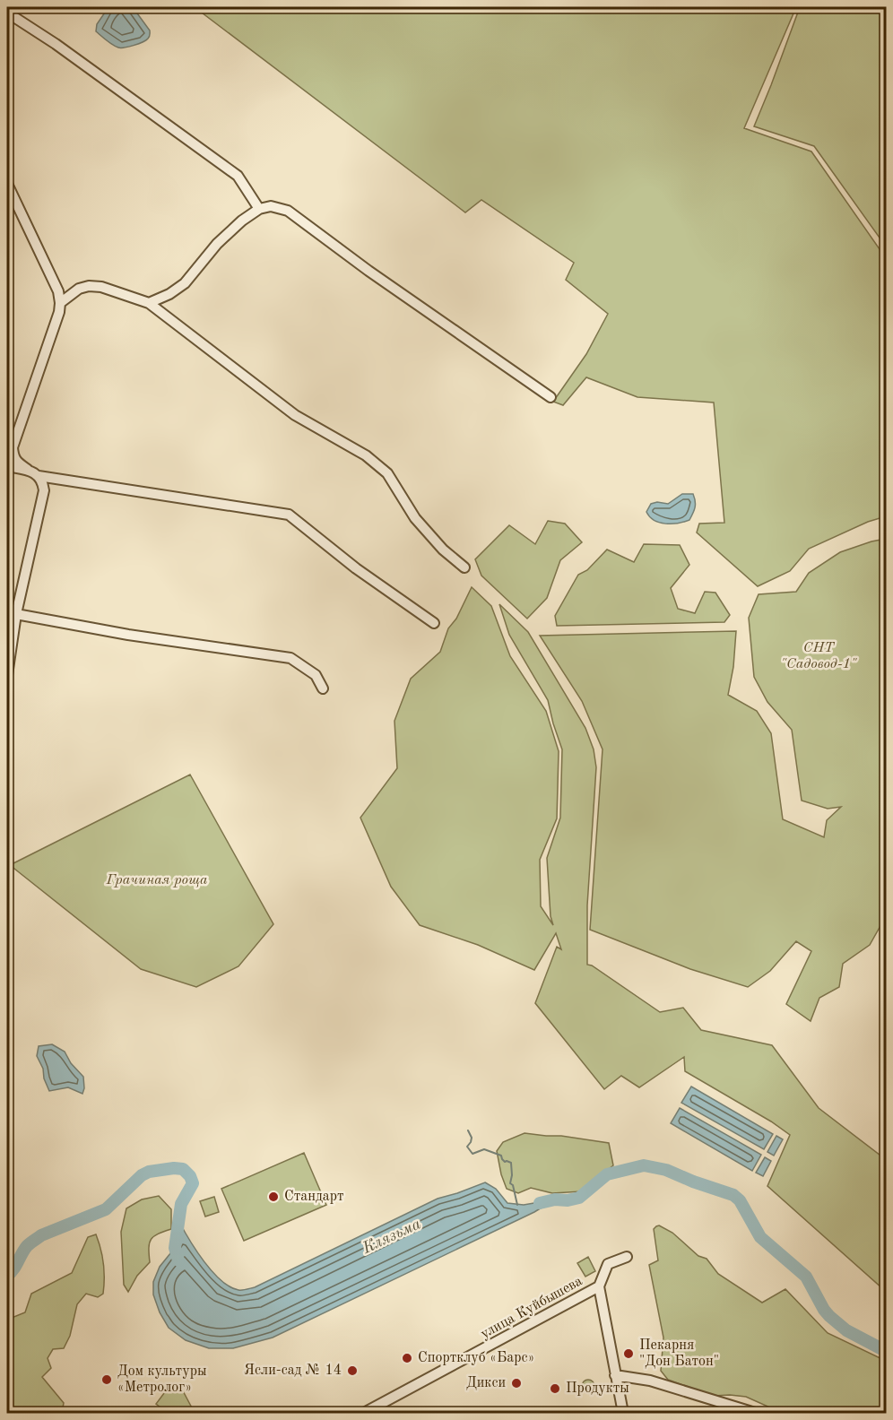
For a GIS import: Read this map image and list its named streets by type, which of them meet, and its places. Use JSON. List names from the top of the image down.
{
  "streets": {
    "street": ["улица Куйбышева"]
  },
  "water": ["Клязьма"],
  "parks": ["СНТ \"Садовод-1\"", "Грачиная роща"],
  "places": [
    "Стандарт",
    "Пекарня \"Дон Батон\"",
    "Спортклуб «Барс»",
    "Ясли-сад № 14",
    "Дом культуры «Метролог»",
    "Дикси",
    "Продукты"
  ]
}
